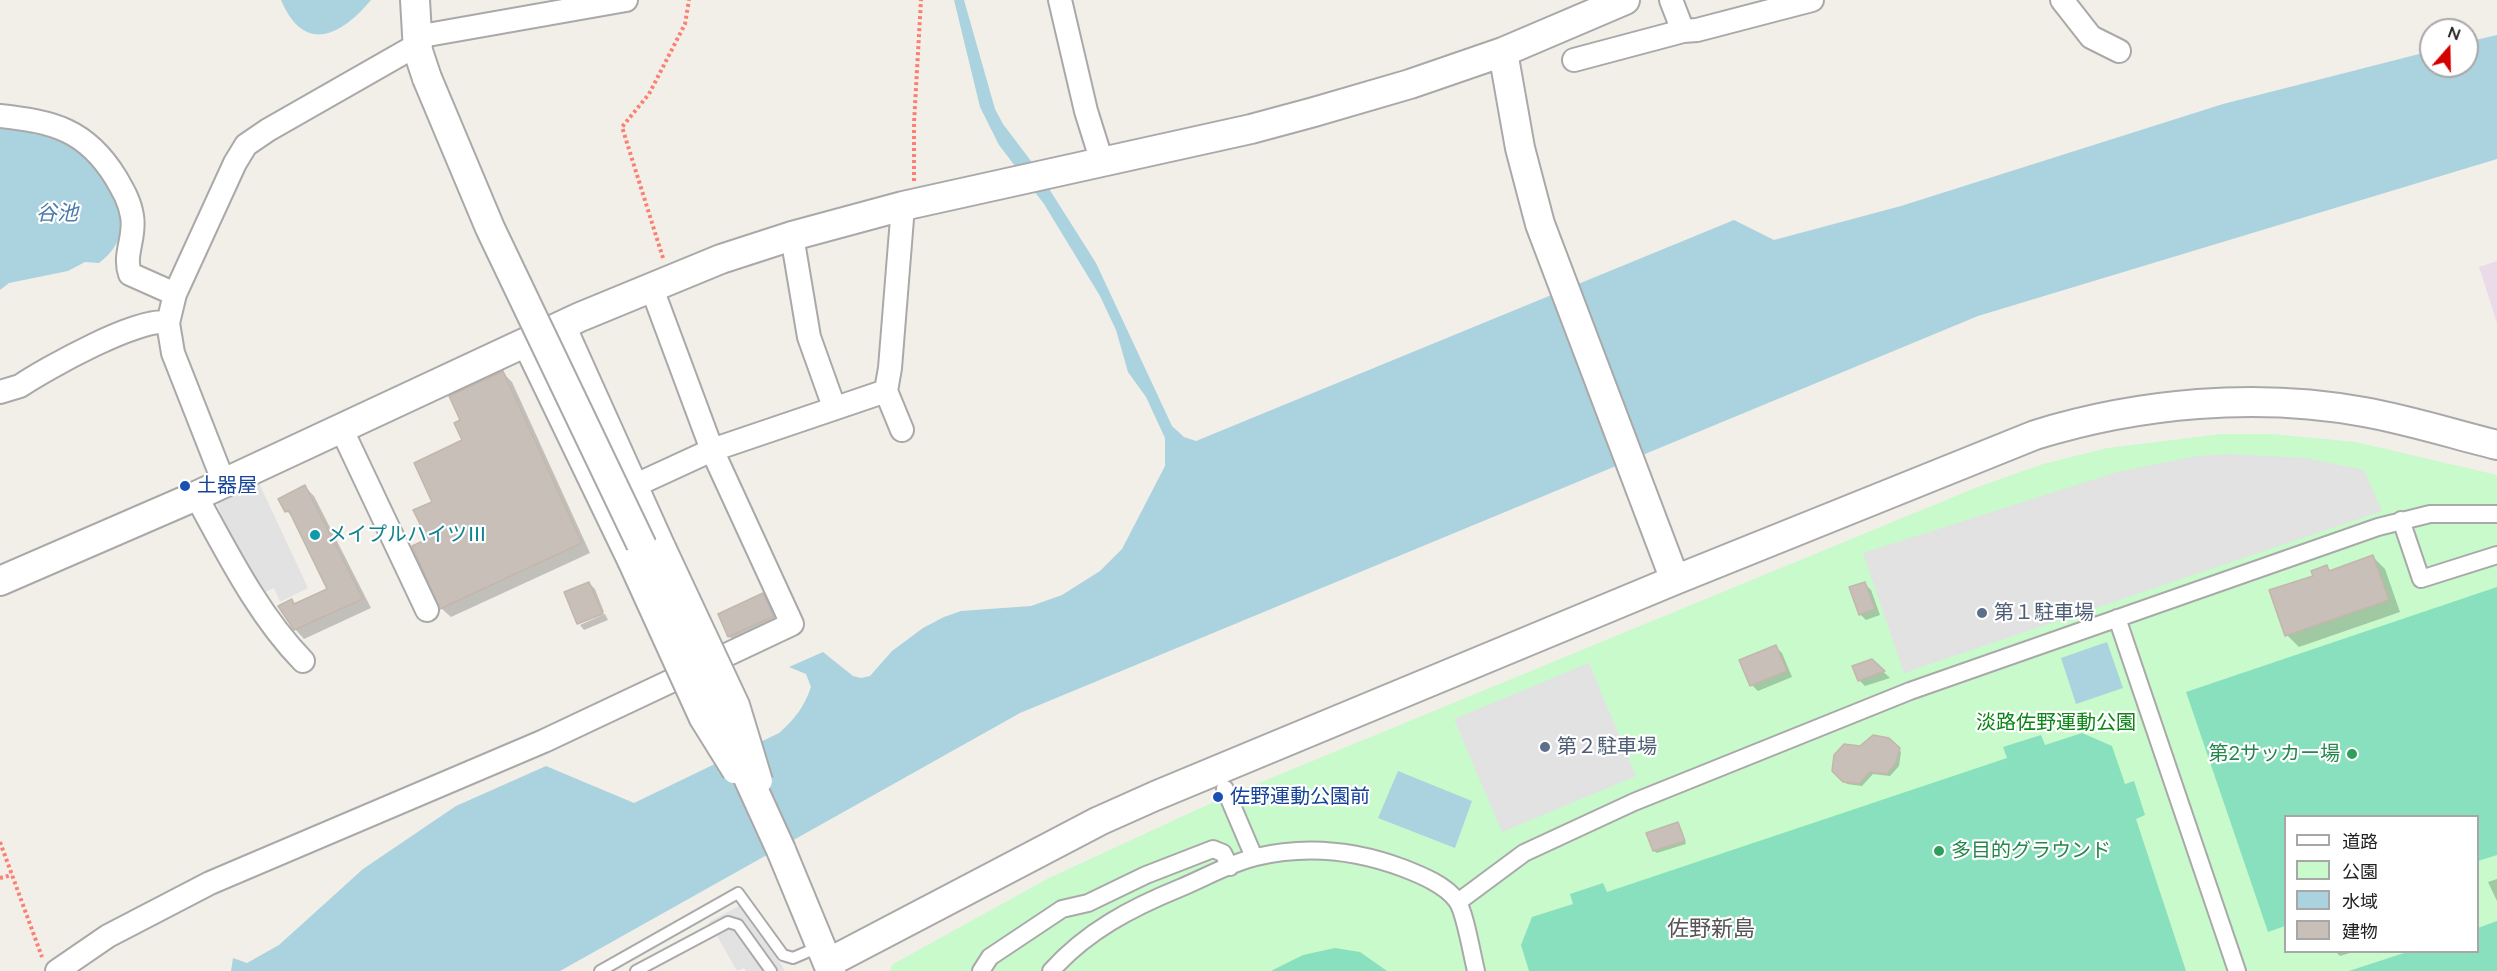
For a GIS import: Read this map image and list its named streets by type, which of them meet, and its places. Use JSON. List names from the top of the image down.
{
  "districts": ["佐野新島"],
  "water": ["谷池"],
  "parks": ["淡路佐野運動公園"],
  "places": [
    "土器屋",
    "メイプルハイツⅢ",
    "第１駐車場",
    "第２駐車場",
    "第2サッカー場",
    "佐野運動公園前",
    "多目的グラウンド"
  ],
  "legend": [
    "道路",
    "公園",
    "水域",
    "建物"
  ],
  "north": "top"
}
